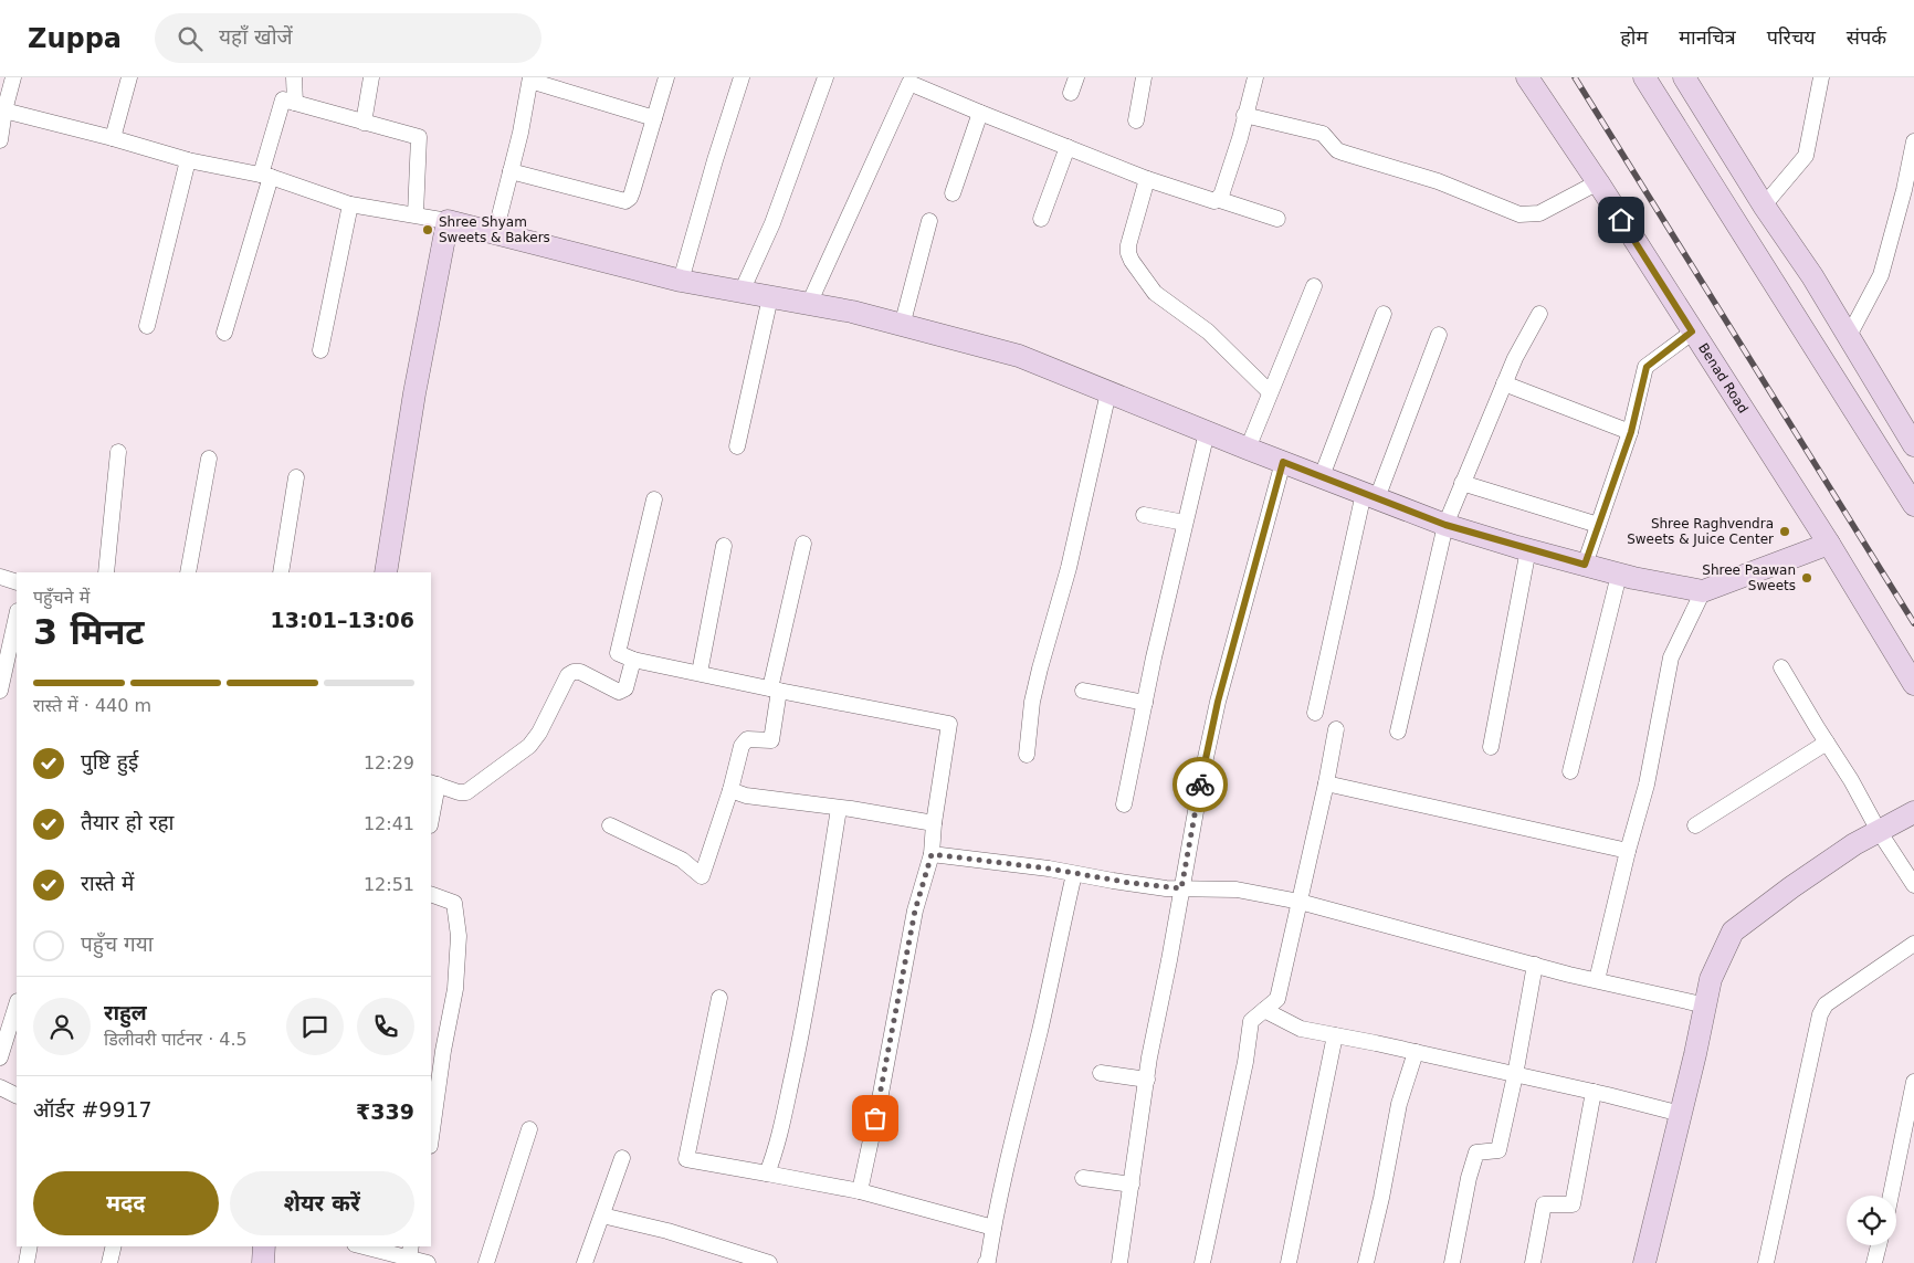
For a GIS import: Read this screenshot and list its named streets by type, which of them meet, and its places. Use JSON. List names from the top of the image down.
{
  "streets": {
    "street": ["Benad Road"]
  },
  "places": ["Shree Shyam Sweets & Bakers", "Shree Raghvendra Sweets & Juice Center", "Shree Paawan Sweets"],
  "page": {
    "header": "Zuppa",
    "search": "यहाँ खोजें",
    "nav": [
      "होम",
      "मानचित्र",
      "परिचय",
      "संपर्क"
    ],
    "heading": ["3 मिनट", "पहुँचने में", "13:01–13:06"],
    "panel": [
      "राहुल",
      "डिलीवरी पार्टनर · 4.5",
      "ऑर्डर #9917",
      "₹339"
    ],
    "bar": "रास्ते में · 440 m",
    "list": [
      ["पुष्टि हुई", "12:29"],
      ["तैयार हो रहा", "12:41"],
      ["रास्ते में", "12:51"],
      "पहुँच गया"
    ],
    "buttons": ["मदद", "शेयर करें"]
  }
}
